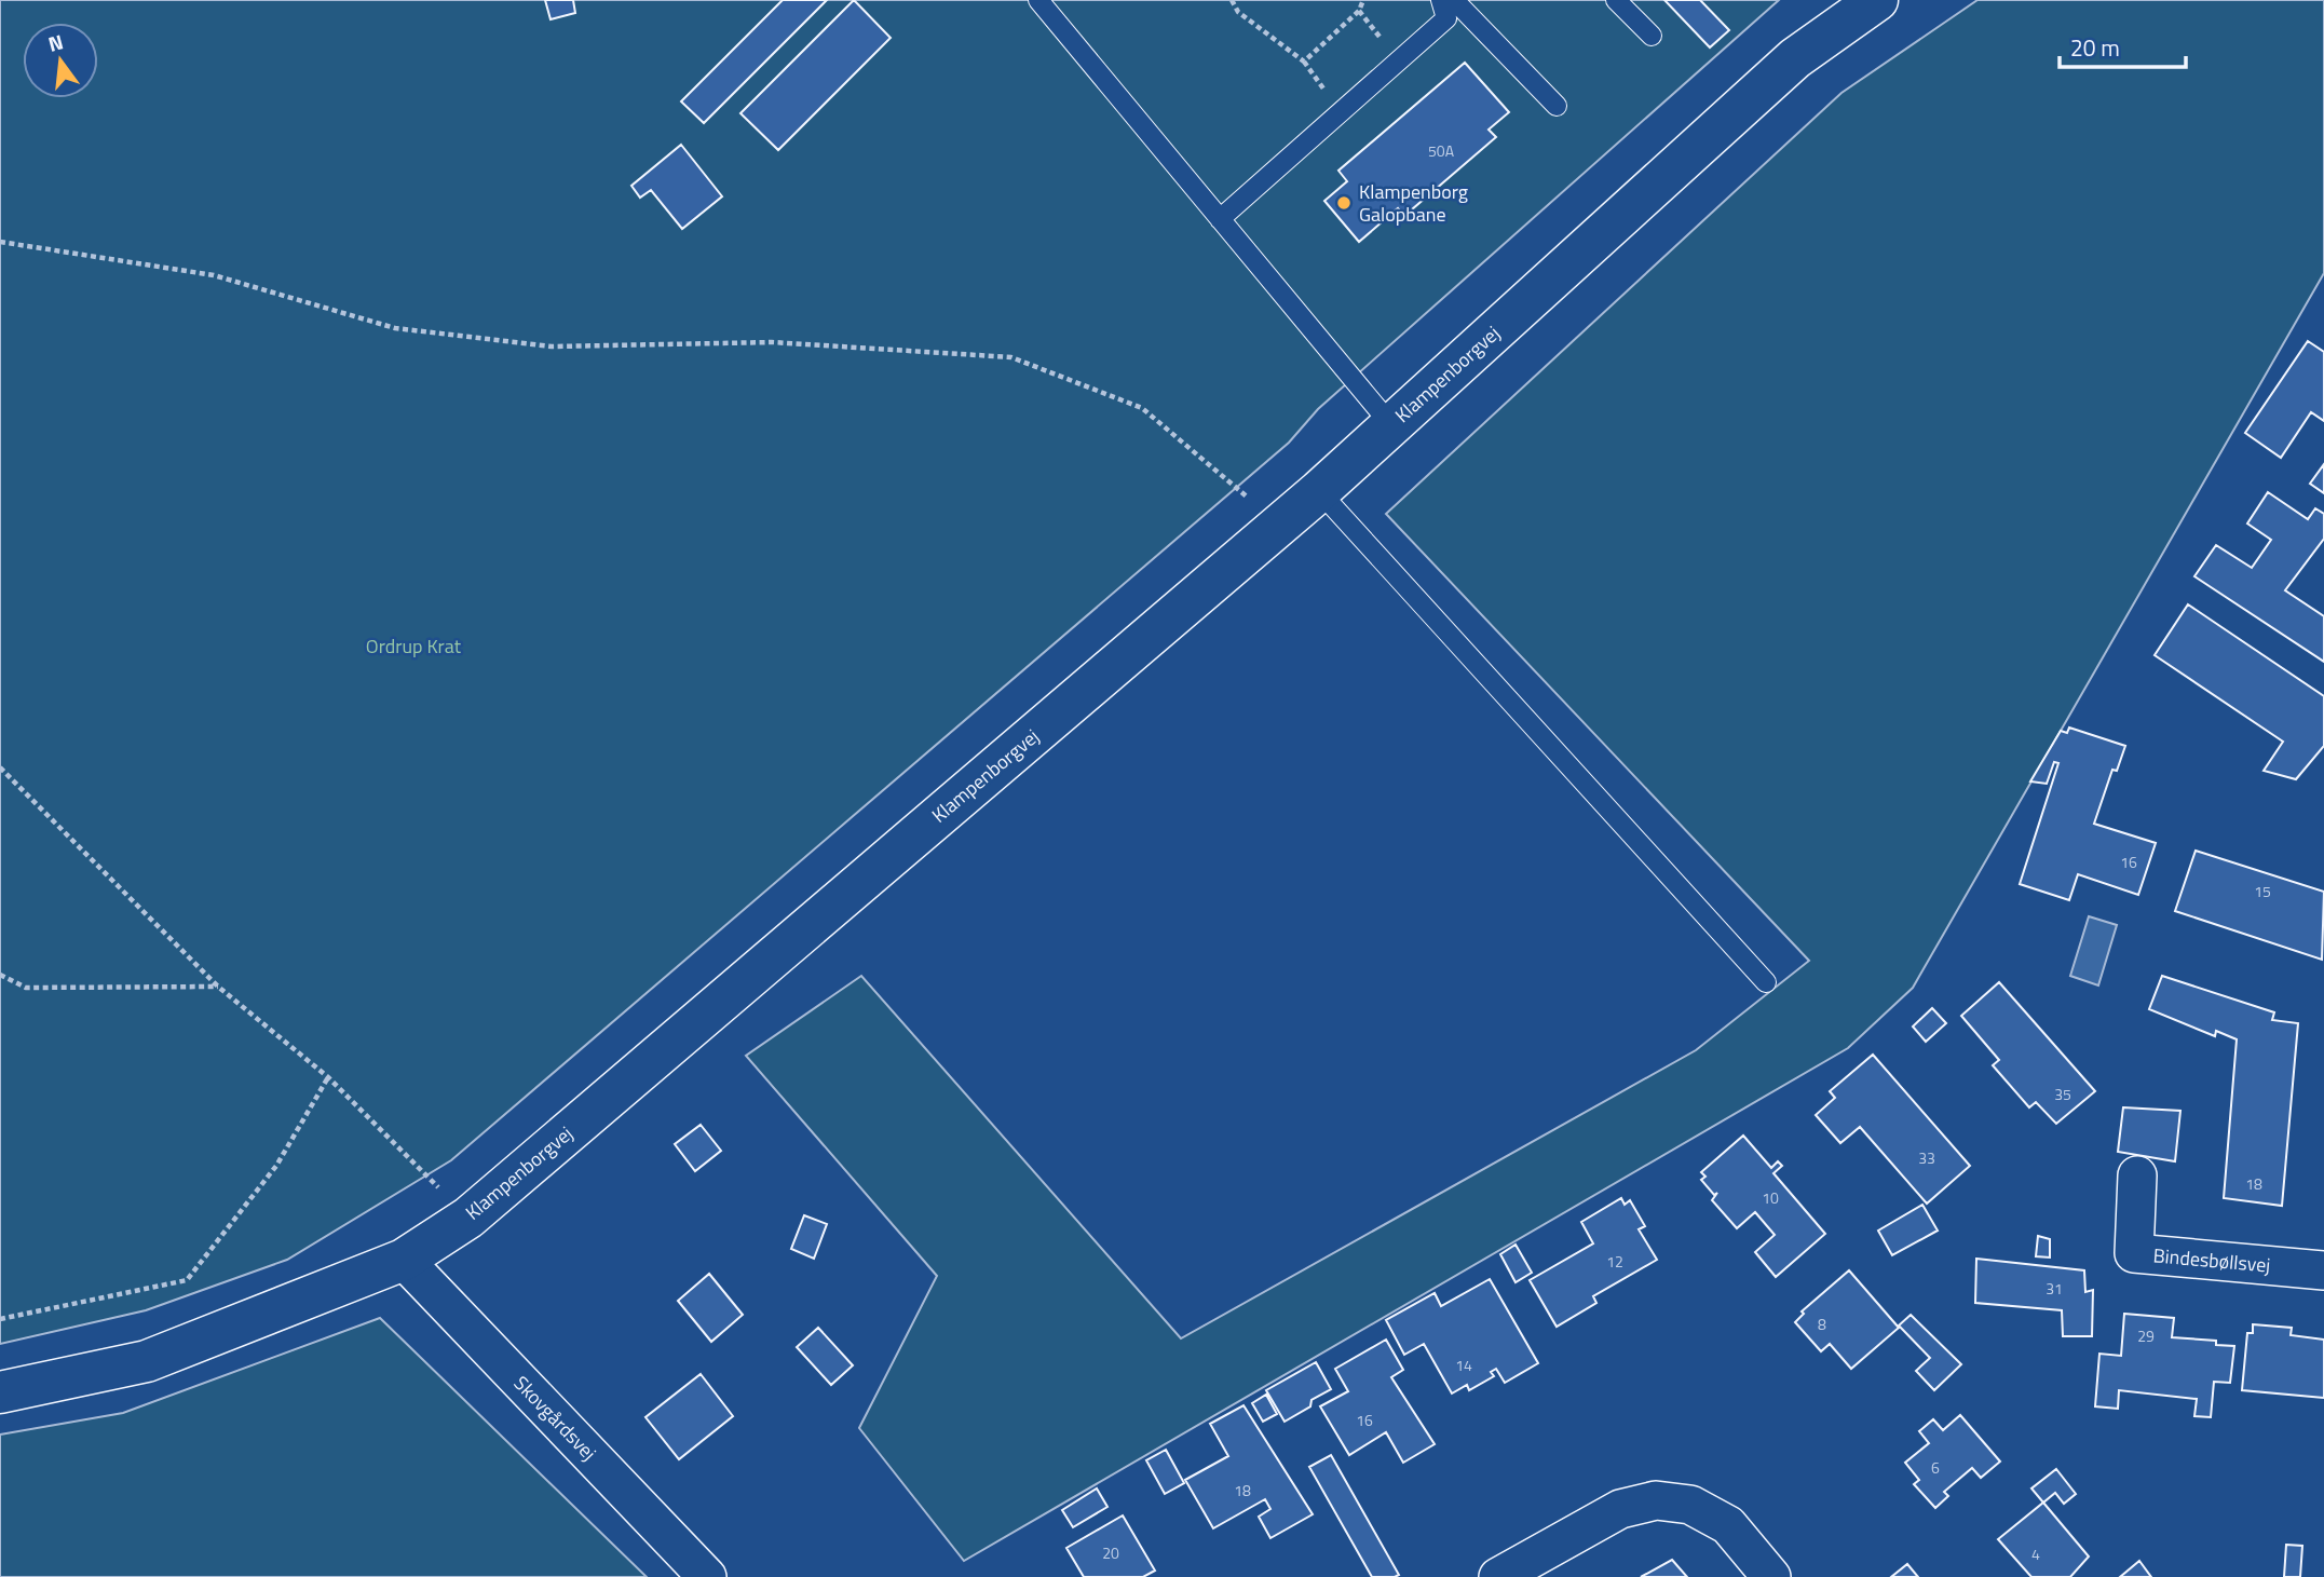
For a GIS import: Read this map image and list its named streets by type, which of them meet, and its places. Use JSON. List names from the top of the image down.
{
  "streets": {
    "street": ["Klampenborgvej", "Bindesbøllsvej", "Skovgårdsvej"]
  },
  "crossings": [
    ["Klampenborgvej", "Skovgårdsvej"]
  ],
  "parks": ["Ordrup Krat"],
  "places": ["Klampenborg Galopbane"],
  "house_numbers": [
    "50A",
    "16",
    "15",
    "35",
    "33",
    "18",
    "10",
    "12",
    "31",
    "8",
    "29",
    "14",
    "16",
    "6",
    "18",
    "20",
    "4"
  ],
  "scale_bar": "20 m",
  "north": "top"
}
